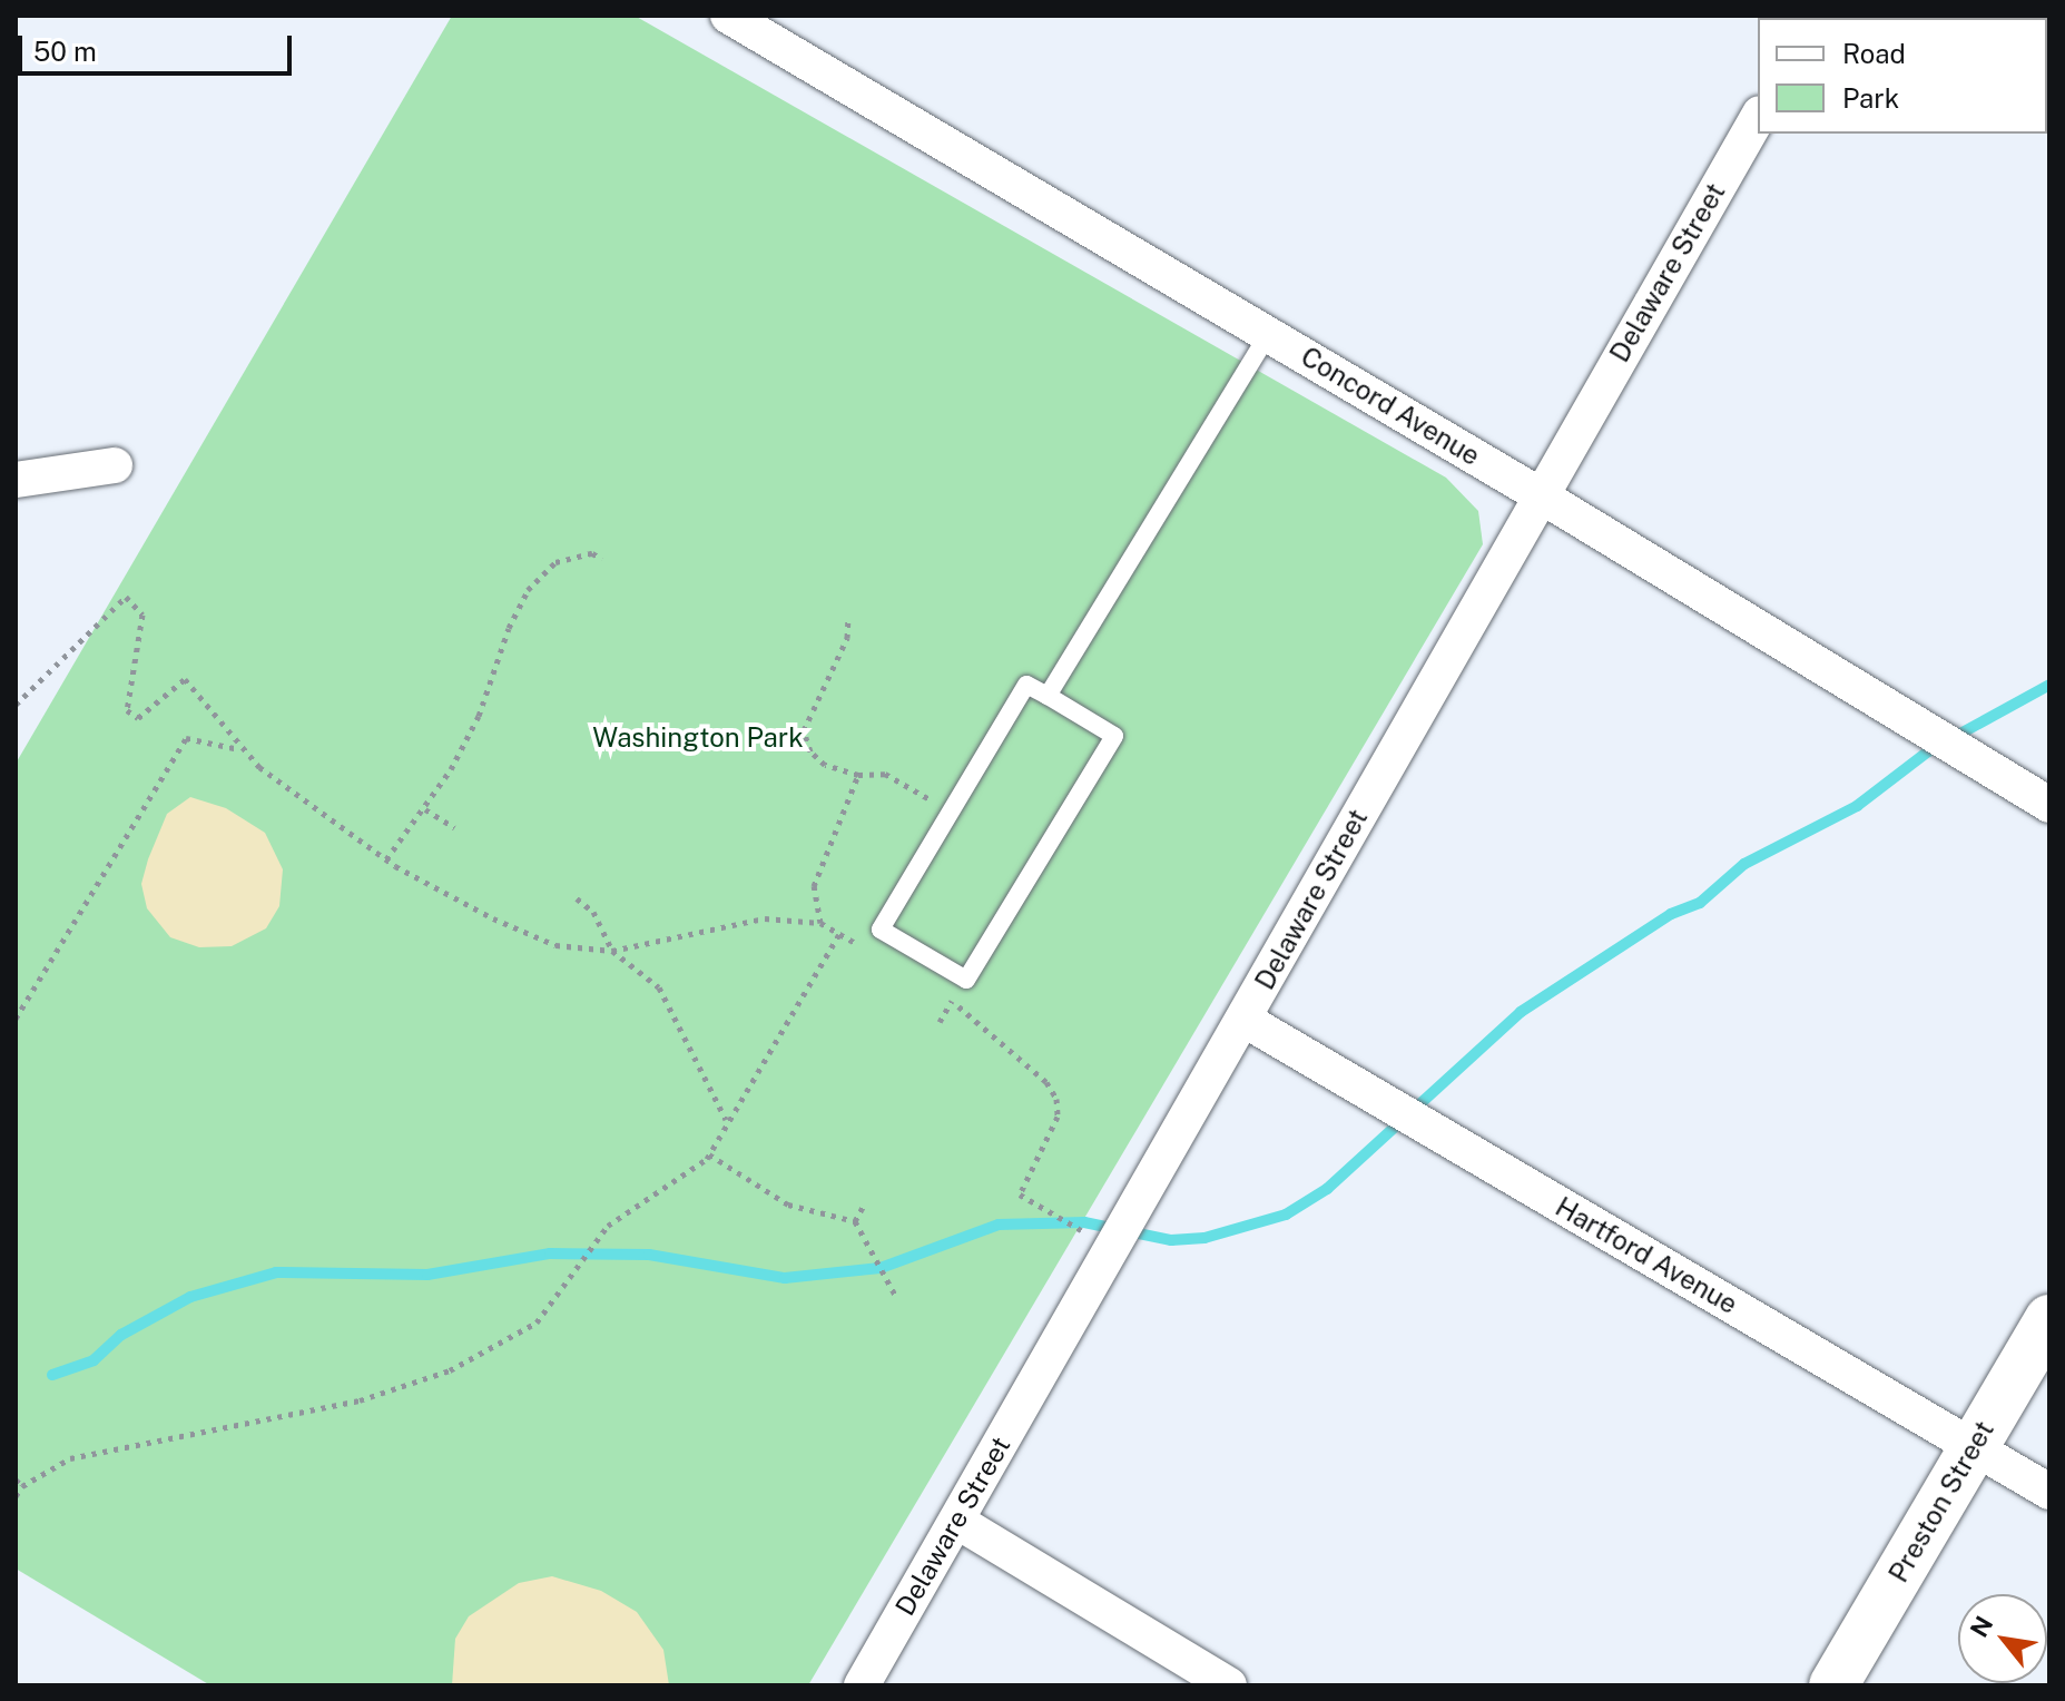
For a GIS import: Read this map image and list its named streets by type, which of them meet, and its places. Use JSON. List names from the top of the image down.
{
  "streets": {
    "street": [
      "Delaware Street",
      "Concord Avenue",
      "Hartford Avenue",
      "Preston Street"
    ]
  },
  "crossings": [
    ["Delaware Street", "Concord Avenue"],
    ["Delaware Street", "Hartford Avenue"],
    ["Hartford Avenue", "Preston Street"]
  ],
  "parks": ["Washington Park"],
  "legend": ["Road", "Park"],
  "scale_bar": "50 m",
  "north": "top left"
}
